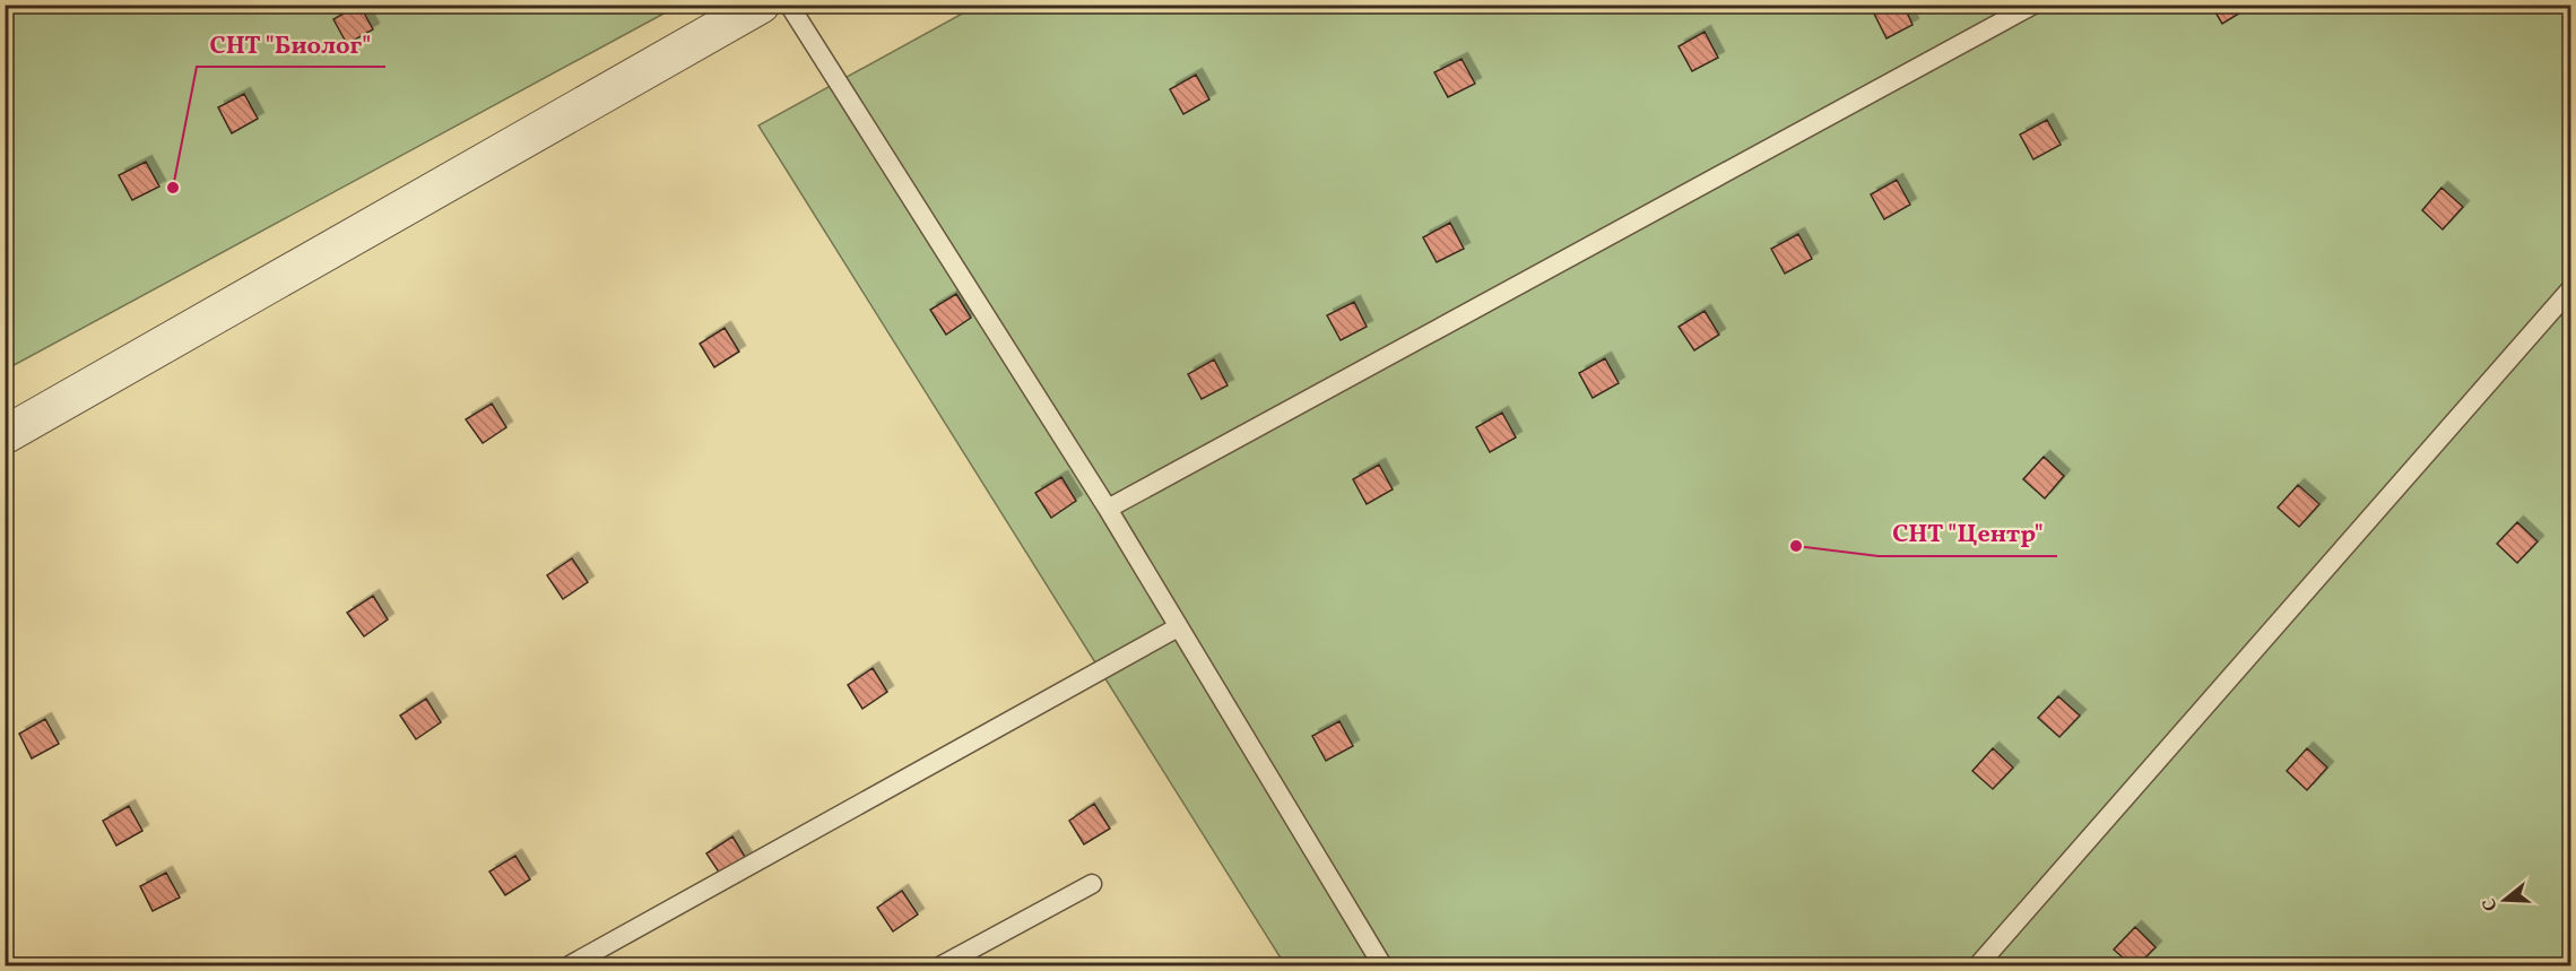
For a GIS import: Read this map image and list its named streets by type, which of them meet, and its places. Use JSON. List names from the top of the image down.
{
  "places": ["СНТ \"Биолог\"", "СНТ \"Центр\""],
  "north": "left"
}
